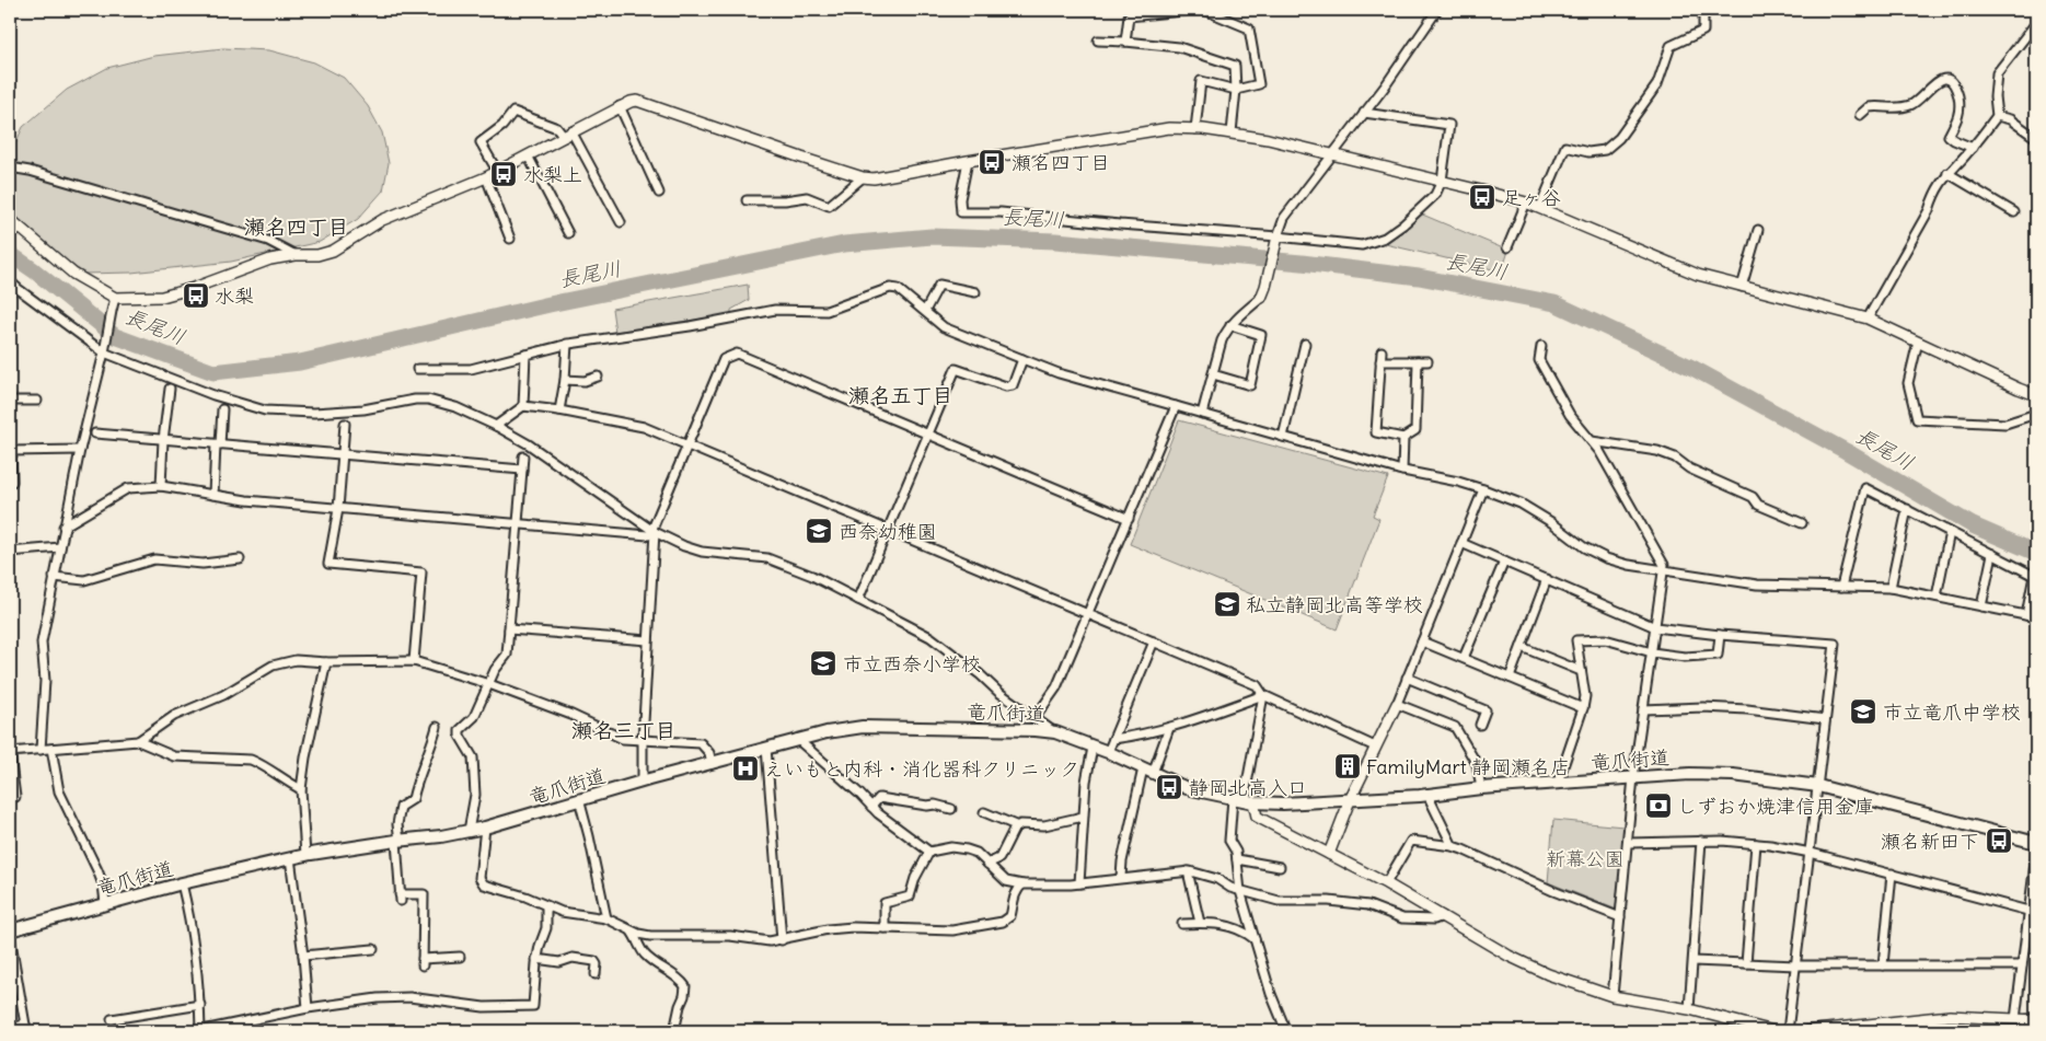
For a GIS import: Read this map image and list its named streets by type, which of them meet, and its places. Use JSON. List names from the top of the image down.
{
  "streets": {
    "main road": ["竜爪街道"]
  },
  "districts": ["瀬名四丁目", "瀬名五丁目", "瀬名三丁目"],
  "water": ["長尾川"],
  "parks": ["新幕公園"],
  "places": {
    "bus stop": [
      "瀬名四丁目",
      "水梨上",
      "足ヶ谷",
      "水梨",
      "静岡北高入口",
      "瀬名新田下"
    ],
    "school or university": [
      "西奈幼稚園",
      "私立静岡北高等学校",
      "市立西奈小学校",
      "市立竜爪中学校"
    ],
    "building": ["FamilyMart 静岡瀬名店"],
    "hospital": ["えいもと内科・消化器科クリニック"],
    "bank": ["しずおか焼津信用金庫"]
  }
}
